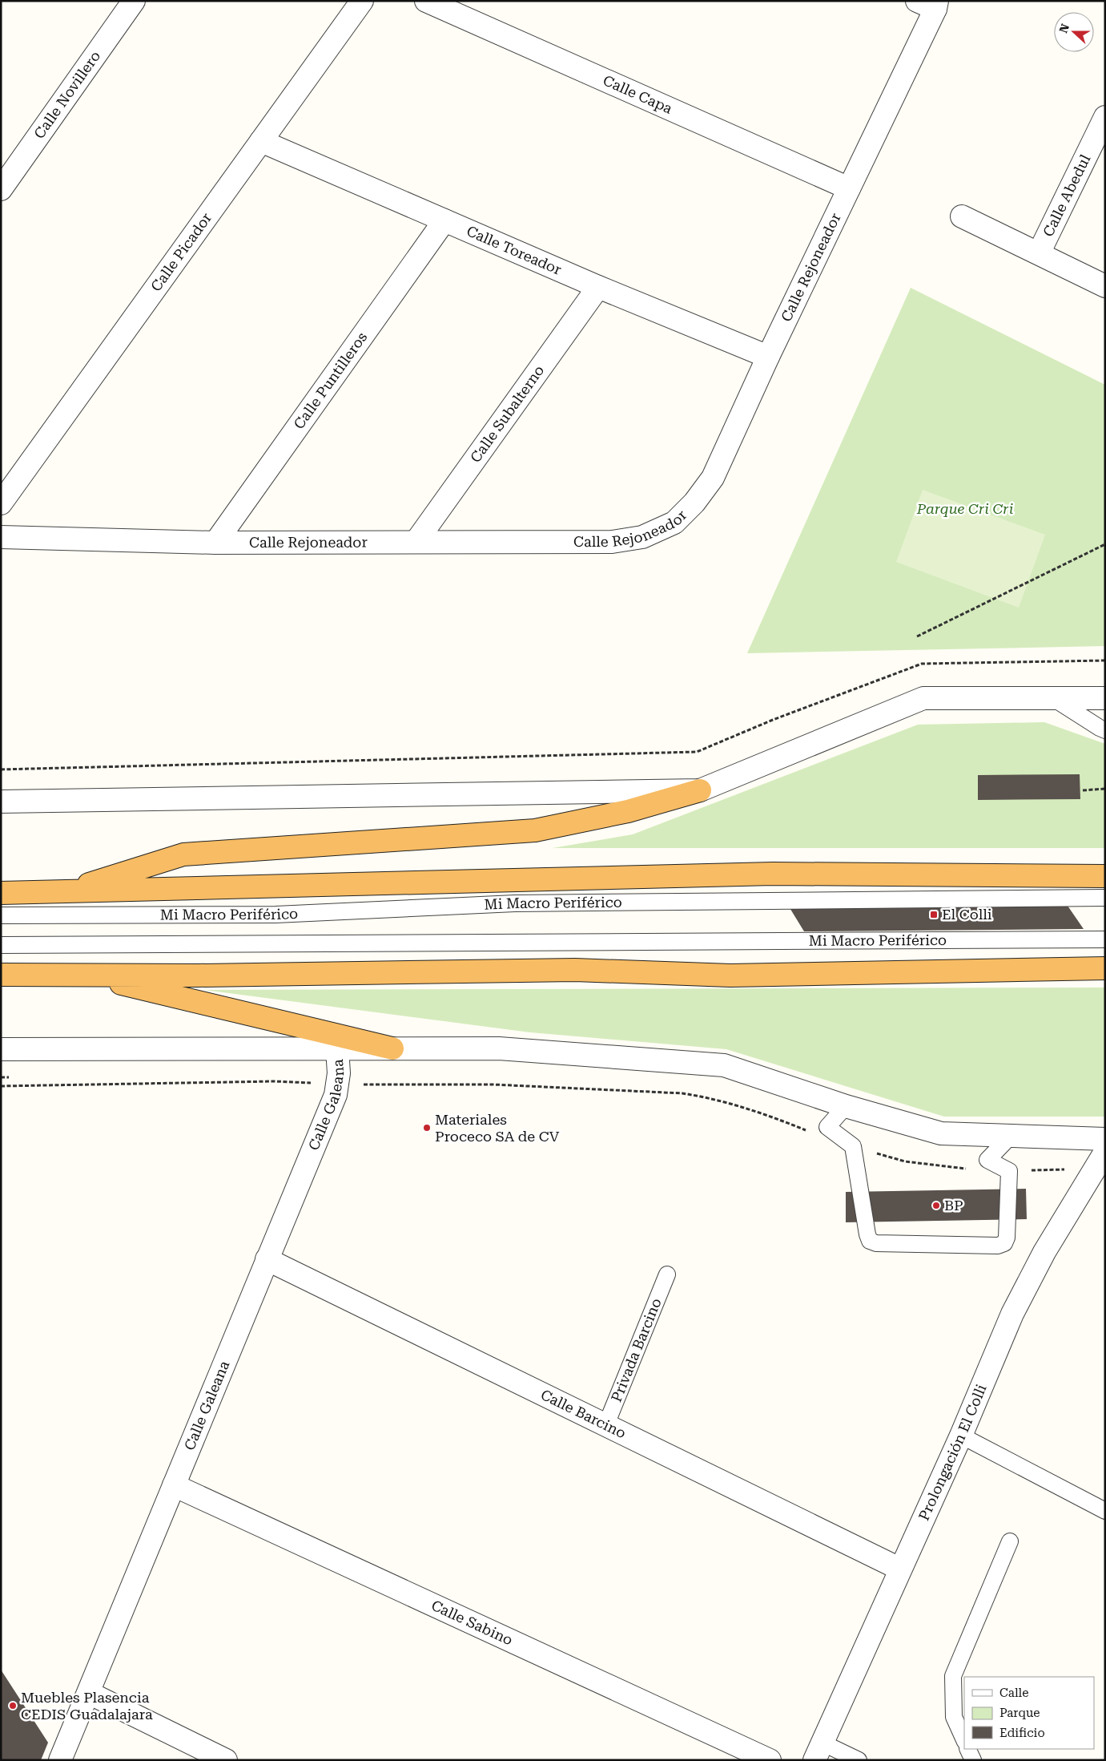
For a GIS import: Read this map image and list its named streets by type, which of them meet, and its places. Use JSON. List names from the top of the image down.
{
  "streets": {
    "street": [
      "Calle Novillero",
      "Calle Capa",
      "Calle Abedul",
      "Calle Toreador",
      "Calle Picador",
      "Calle Rejoneador",
      "Calle Puntilleros",
      "Calle Subalterno",
      "Calle Galeana",
      "Calle Barcino",
      "Prolongación El Colli",
      "Calle Sabino"
    ],
    "lane": ["Mi Macro Periférico", "Privada Barcino"]
  },
  "crossings": [
    ["Calle Capa", "Calle Rejoneador"],
    ["Calle Toreador", "Calle Picador"],
    ["Calle Toreador", "Calle Rejoneador"],
    ["Calle Toreador", "Calle Puntilleros"],
    ["Calle Toreador", "Calle Subalterno"],
    ["Calle Rejoneador", "Calle Puntilleros"],
    ["Calle Rejoneador", "Calle Subalterno"],
    ["Calle Galeana", "Calle Barcino"],
    ["Calle Galeana", "Calle Sabino"],
    ["Privada Barcino", "Calle Barcino"],
    ["Calle Barcino", "Prolongación El Colli"]
  ],
  "parks": ["Parque Cri Cri"],
  "places": {
    "transit": ["El Colli"],
    "other": ["Materiales Proceco SA de CV", "BP", "Muebles Plasencia CEDIS Guadalajara"]
  },
  "legend": ["Calle", "Parque", "Edificio"],
  "north": "left"
}
